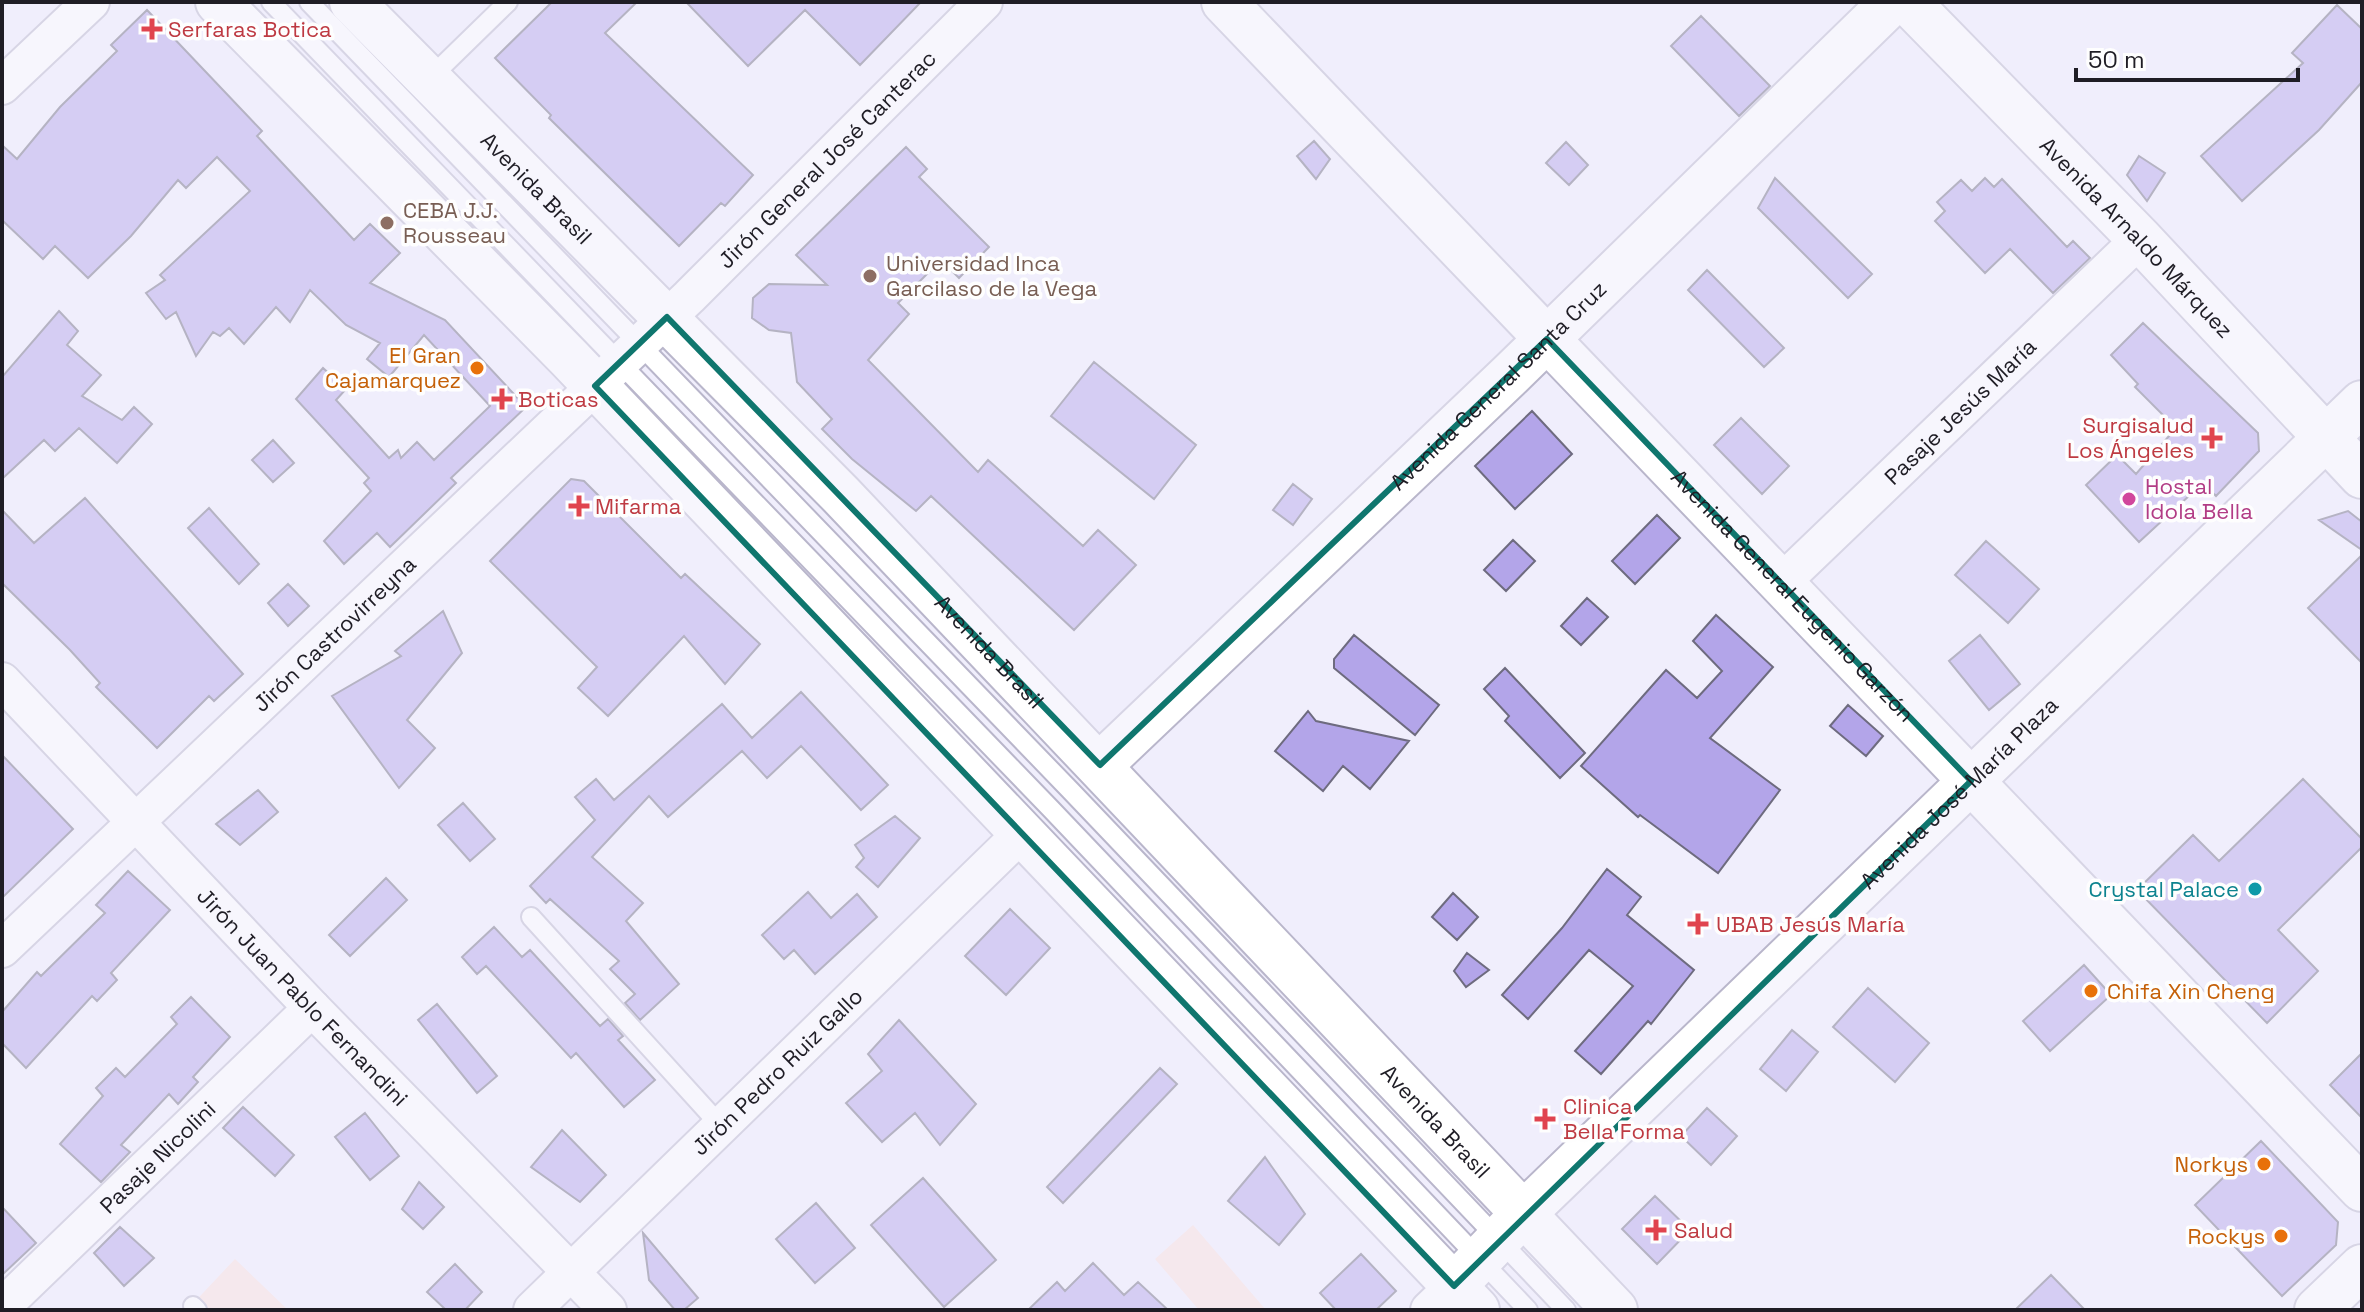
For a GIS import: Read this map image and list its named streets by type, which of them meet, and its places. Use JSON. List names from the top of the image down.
{
  "streets": {
    "main road": [
      "Avenida Brasil",
      "Avenida Arnaldo Márquez",
      "Avenida General Santa Cruz",
      "Avenida General Eugenio Garzón",
      "Avenida José María Plaza"
    ],
    "street": [
      "Jirón General José Canterac",
      "Pasaje Jesús María",
      "Jirón Castrovirreyna",
      "Jirón Juan Pablo Fernandini",
      "Jirón Pedro Ruiz Gallo",
      "Pasaje Nicolini"
    ]
  },
  "crossings": [
    ["Jirón General José Canterac", "Avenida Brasil"],
    ["Jirón General José Canterac", "Jirón Castrovirreyna"],
    ["Avenida Brasil", "Avenida General Santa Cruz"],
    ["Avenida Brasil", "Jirón Castrovirreyna"],
    ["Avenida Brasil", "Avenida José María Plaza"],
    ["Avenida Brasil", "Jirón Pedro Ruiz Gallo"],
    ["Avenida Arnaldo Márquez", "Pasaje Jesús María"],
    ["Avenida Arnaldo Márquez", "Avenida José María Plaza"],
    ["Avenida General Santa Cruz", "Avenida General Eugenio Garzón"],
    ["Pasaje Jesús María", "Avenida General Eugenio Garzón"],
    ["Avenida General Eugenio Garzón", "Avenida José María Plaza"],
    ["Jirón Castrovirreyna", "Jirón Juan Pablo Fernandini"],
    ["Jirón Juan Pablo Fernandini", "Jirón Pedro Ruiz Gallo"],
    ["Jirón Juan Pablo Fernandini", "Pasaje Nicolini"]
  ],
  "places": {
    "health": [
      "Serfaras Botica",
      "Boticas",
      "Surgisalud Los Ángeles",
      "Mifarma",
      "UBAB Jesús María",
      "Clinica Bella Forma",
      "Salud"
    ],
    "other": [
      "CEBA J.J. Rousseau",
      "Universidad Inca Garcilaso de la Vega",
      "El Gran Cajamarquez",
      "Hostal Idola Bella",
      "Crystal Palace",
      "Chifa Xin Cheng",
      "Norkys",
      "Rockys"
    ]
  },
  "scale_bar": "50 m"
}
